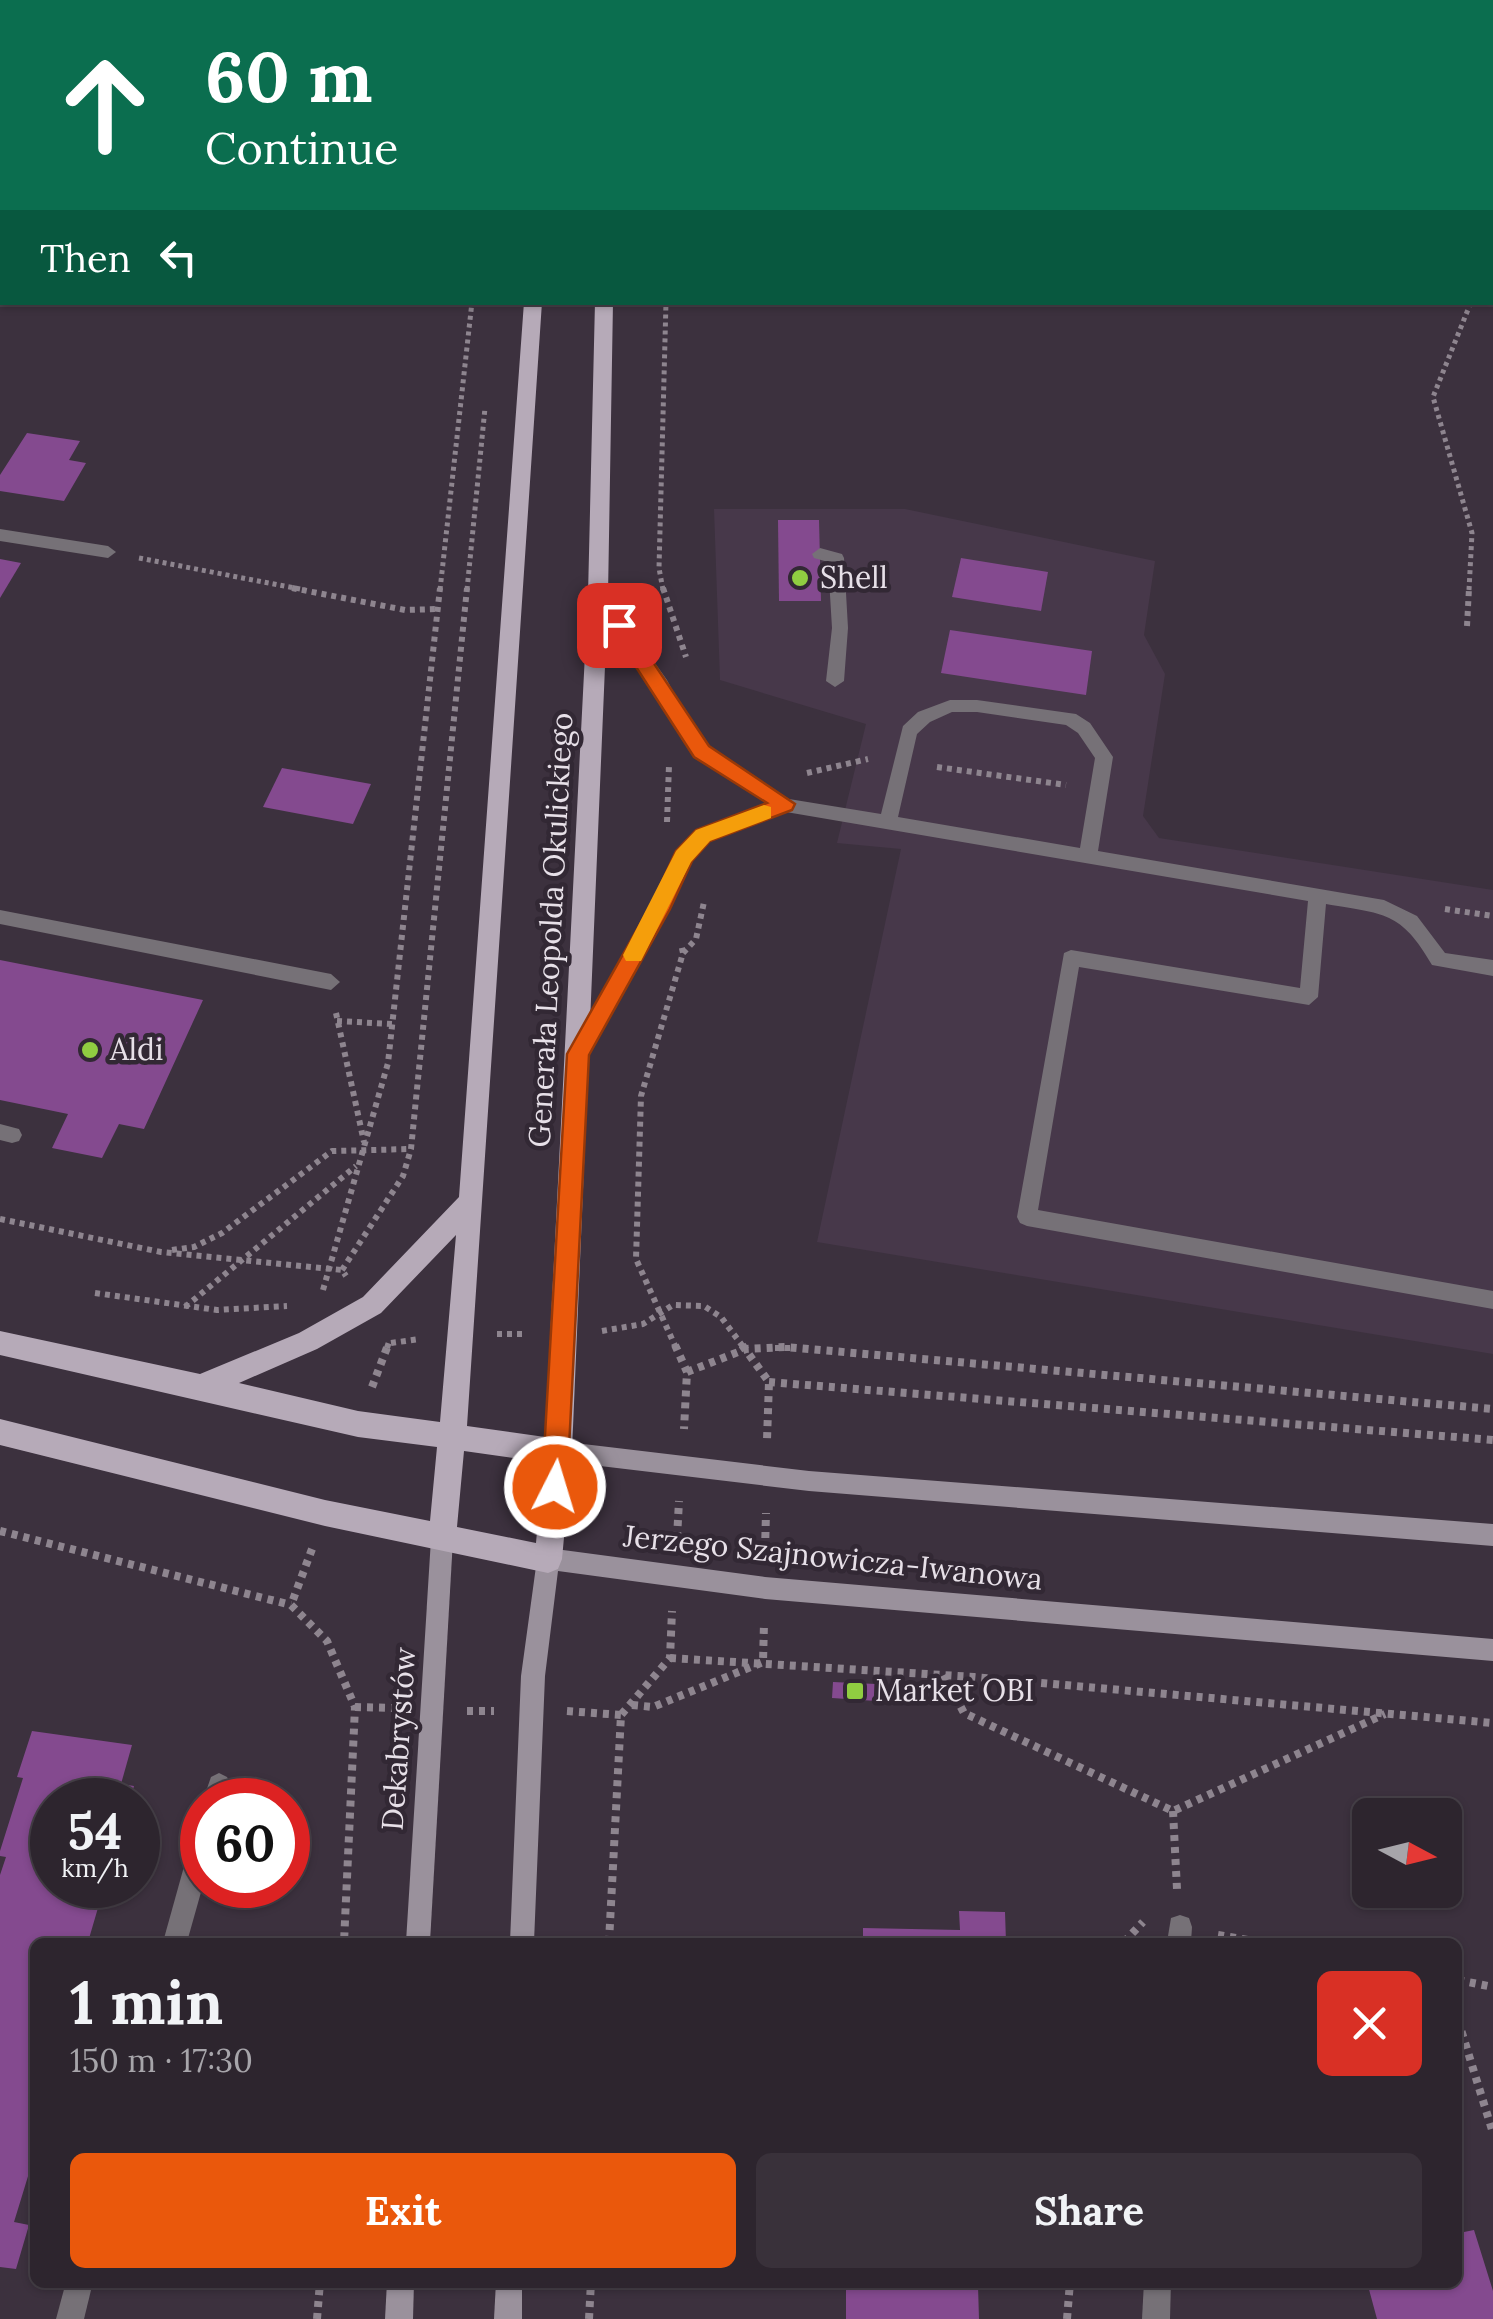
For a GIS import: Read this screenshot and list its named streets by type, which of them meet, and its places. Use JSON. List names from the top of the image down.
{
  "streets": {
    "main road": ["Generała Leopolda Okulickiego", "Jerzego Szajnowicza-Iwanowa", "Dekabrystów"]
  },
  "crossings": [
    ["Generała Leopolda Okulickiego", "Jerzego Szajnowicza-Iwanowa"],
    ["Generała Leopolda Okulickiego", "Dekabrystów"],
    ["Jerzego Szajnowicza-Iwanowa", "Dekabrystów"]
  ],
  "places": {
    "other": ["Shell", "Aldi"],
    "transit": ["Market OBI"]
  },
  "north": "right",
  "page": {
    "turn": ["60 m", "Continue"],
    "then": "Then",
    "speed": "54 km/h",
    "limit": "60",
    "heading": ["1 min", "150 m · 17:30"],
    "buttons": ["Exit", "Share"]
  }
}
